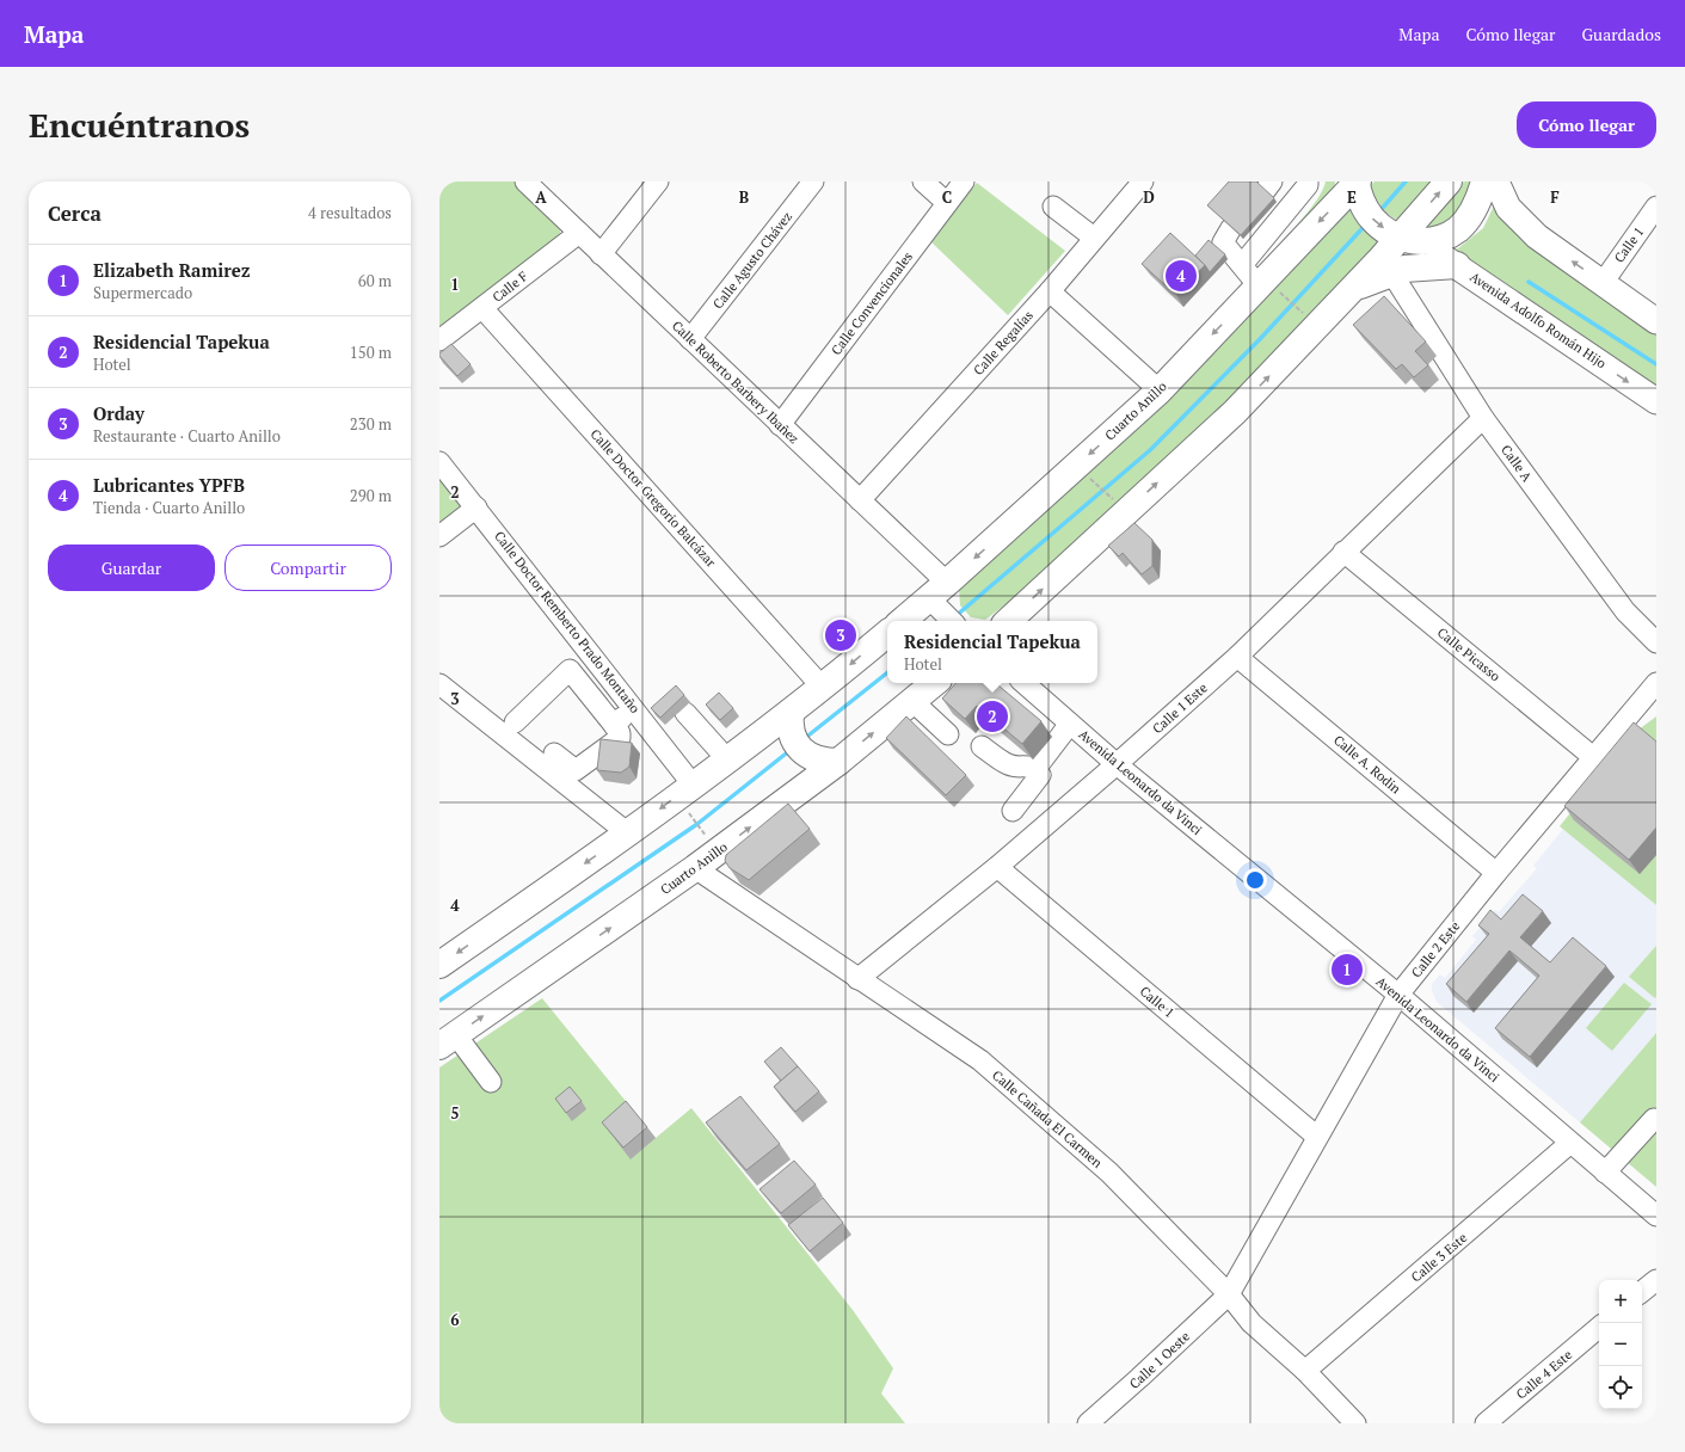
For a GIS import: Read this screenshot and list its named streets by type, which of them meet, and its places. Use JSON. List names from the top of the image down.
{
  "streets": {
    "highway": ["Cuarto Anillo"],
    "main road": ["Avenida Adolfo Román Hijo"],
    "street": [
      "Calle 1",
      "Calle Agusto Chávez",
      "Calle F",
      "Calle Convencionales",
      "Calle Regalías",
      "Calle Roberto Barbery Ibañez",
      "Calle A",
      "Calle Doctor Gregorio Balcázar",
      "Calle Doctor Remberto Prado Montaño",
      "Calle Picasso",
      "Calle 1 Este",
      "Calle A. Rodin",
      "Avenida Leonardo da Vinci",
      "Calle 2 Este",
      "Calle Cañada El Carmen",
      "Calle 3 Este",
      "Calle 1 Oeste",
      "Calle 4 Este"
    ]
  },
  "crossings": [
    ["Calle 1", "Calle 1 Este"],
    ["Calle 1", "Calle 2 Este"],
    ["Calle Agusto Chávez", "Calle Roberto Barbery Ibañez"],
    ["Calle F", "Calle Roberto Barbery Ibañez"],
    ["Calle F", "Calle Doctor Gregorio Balcázar"],
    ["Calle Convencionales", "Calle Roberto Barbery Ibañez"],
    ["Calle Regalías", "Calle Roberto Barbery Ibañez"],
    ["Calle Roberto Barbery Ibañez", "Cuarto Anillo"],
    ["Cuarto Anillo", "Calle Cañada El Carmen"],
    ["Calle A", "Calle 1 Este"],
    ["Calle Picasso", "Calle 1 Este"],
    ["Calle Picasso", "Calle 2 Este"],
    ["Calle 1 Este", "Calle A. Rodin"],
    ["Calle 1 Este", "Avenida Leonardo da Vinci"],
    ["Calle 1 Este", "Calle Cañada El Carmen"],
    ["Calle A. Rodin", "Calle 2 Este"],
    ["Avenida Leonardo da Vinci", "Calle 2 Este"],
    ["Avenida Leonardo da Vinci", "Calle 3 Este"],
    ["Calle 2 Este", "Calle Cañada El Carmen"],
    ["Calle 2 Este", "Calle 1 Oeste"],
    ["Calle Cañada El Carmen", "Calle 3 Este"],
    ["Calle Cañada El Carmen", "Calle 1 Oeste"]
  ],
  "page": {
    "header": "Mapa",
    "nav": ["Mapa", "Cómo llegar", "Guardados"],
    "buttons": [
      "Cómo llegar",
      ["Guardar", "Compartir"]
    ],
    "title": "Encuéntranos",
    "heading": ["Cerca", "4 resultados"],
    "list": [
      {
        "mark": "1",
        "name": "Elizabeth Ramirez",
        "note": "Supermercado",
        "value": "60 m"
      },
      {
        "mark": "2",
        "name": "Residencial Tapekua",
        "note": "Hotel",
        "value": "150 m"
      },
      {
        "mark": "3",
        "name": "Orday",
        "note": "Restaurante · Cuarto Anillo",
        "value": "230 m"
      },
      {
        "mark": "4",
        "name": "Lubricantes YPFB",
        "note": "Tienda · Cuarto Anillo",
        "value": "290 m"
      }
    ],
    "pins": [
      "4",
      "3",
      "2",
      "1"
    ],
    "popup": ["Residencial Tapekua", "Hotel"],
    "map_buttons": ["+", "−"]
  },
  "grid": {
    "columns": [
      "A",
      "B",
      "C",
      "D",
      "E",
      "F"
    ],
    "rows": [
      "1",
      "2",
      "3",
      "4",
      "5",
      "6"
    ]
  }
}
